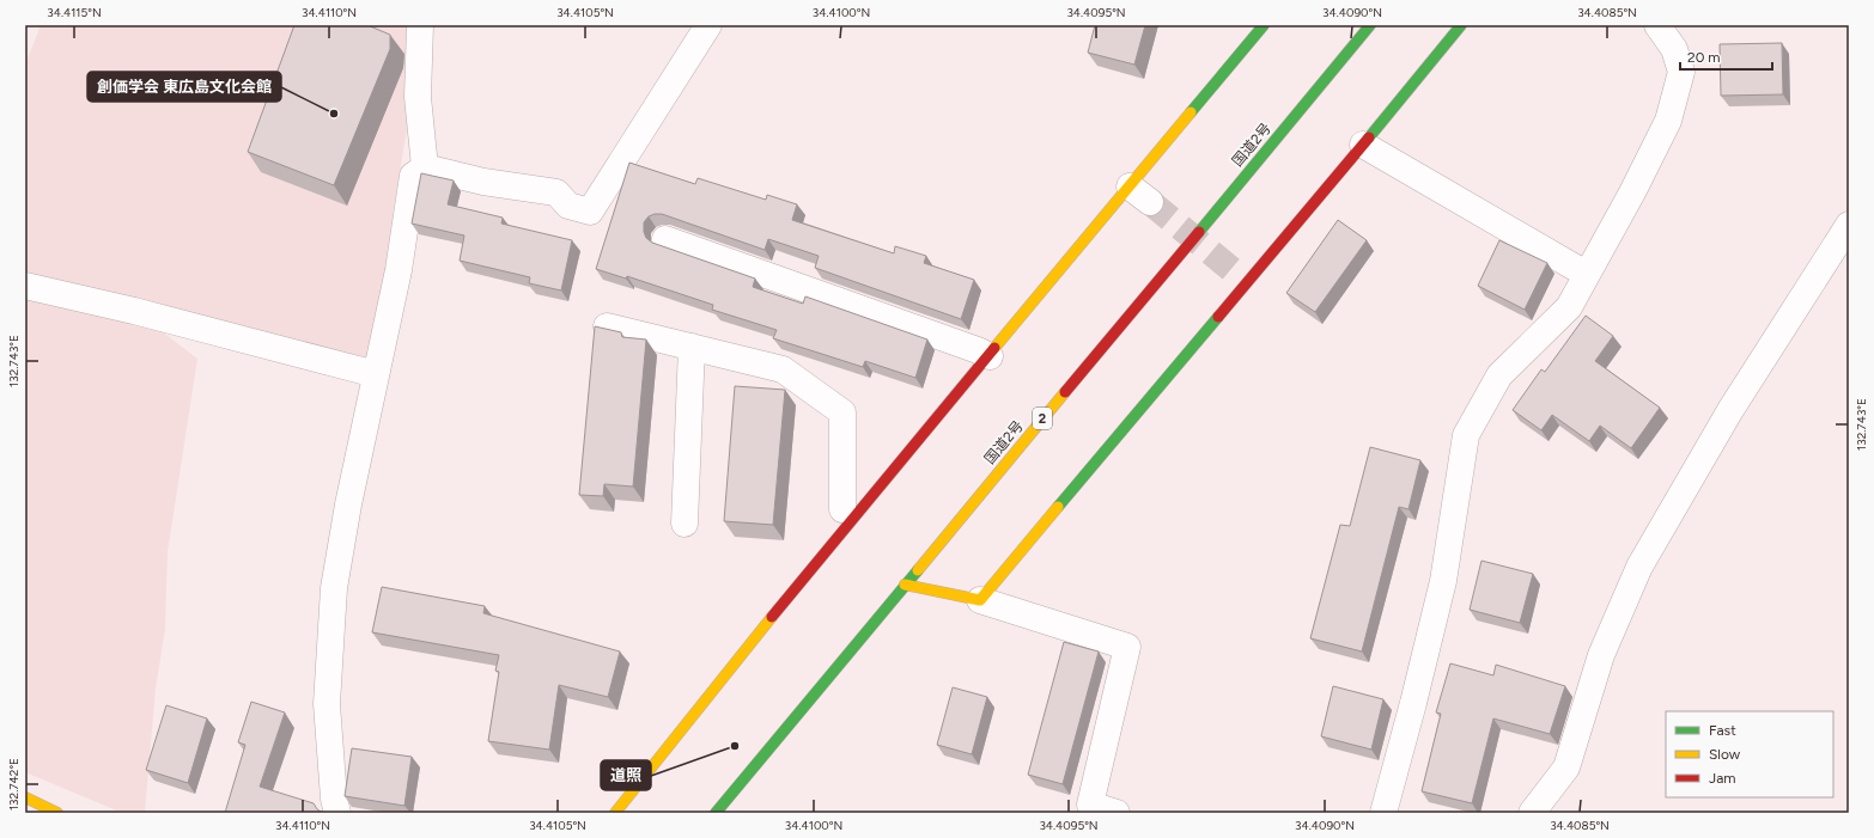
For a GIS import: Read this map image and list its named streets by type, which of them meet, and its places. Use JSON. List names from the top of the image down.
{
  "streets": {
    "main road": ["国道2号", "2"]
  },
  "places": ["創価学会 東広島文化会館", "道照"],
  "legend": ["Fast", "Slow", "Jam"],
  "scale_bar": "20 m",
  "coordinates": [
    "34.4115°N",
    "34.4110°N",
    "34.4105°N",
    "34.4100°N",
    "34.4095°N",
    "34.4090°N",
    "34.4085°N",
    "132.743°E",
    "132.742°E"
  ]
}
